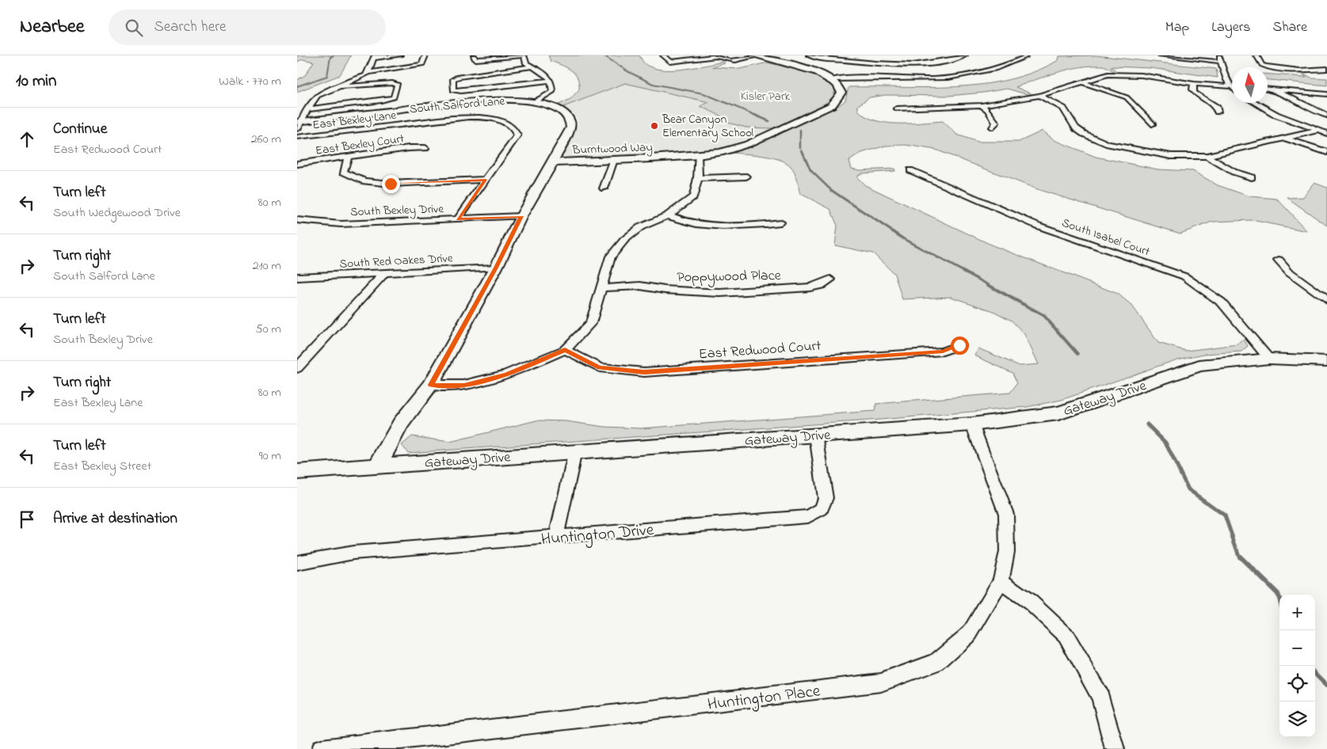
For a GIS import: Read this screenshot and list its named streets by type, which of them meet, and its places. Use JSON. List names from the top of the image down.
{
  "streets": {
    "street": [
      "South Salford Lane",
      "East Bexley Lane",
      "East Bexley Court",
      "Burntwood Way",
      "South Bexley Drive",
      "South Isabel Court",
      "South Red Oakes Drive",
      "Poppywood Place",
      "East Redwood Court",
      "Gateway Drive",
      "Huntington Drive",
      "Huntington Place"
    ]
  },
  "crossings": [
    ["South Salford Lane", "Burntwood Way"],
    ["South Salford Lane", "South Bexley Drive"],
    ["South Salford Lane", "South Red Oakes Drive"],
    ["South Salford Lane", "Gateway Drive"],
    ["East Bexley Lane", "South Bexley Drive"],
    ["South Isabel Court", "Gateway Drive"],
    ["Gateway Drive", "Huntington Drive"],
    ["Gateway Drive", "Huntington Place"]
  ],
  "parks": ["Kisler Park"],
  "places": ["Bear Canyon Elementary School"],
  "north": "top",
  "page": {
    "header": "Nearbee",
    "search": "Search here",
    "nav": ["Map", "Layers", "Share"],
    "heading": ["10 min", "Walk · 770 m"],
    "list": [
      ["Continue", "East Redwood Court", "260 m"],
      ["Turn left", "South Wedgewood Drive", "80 m"],
      ["Turn right", "South Salford Lane", "210 m"],
      ["Turn left", "South Bexley Drive", "50 m"],
      ["Turn right", "East Bexley Lane", "80 m"],
      ["Turn left", "East Bexley Street", "90 m"],
      "Arrive at destination"
    ],
    "map_buttons": ["+", "−"]
  }
}
